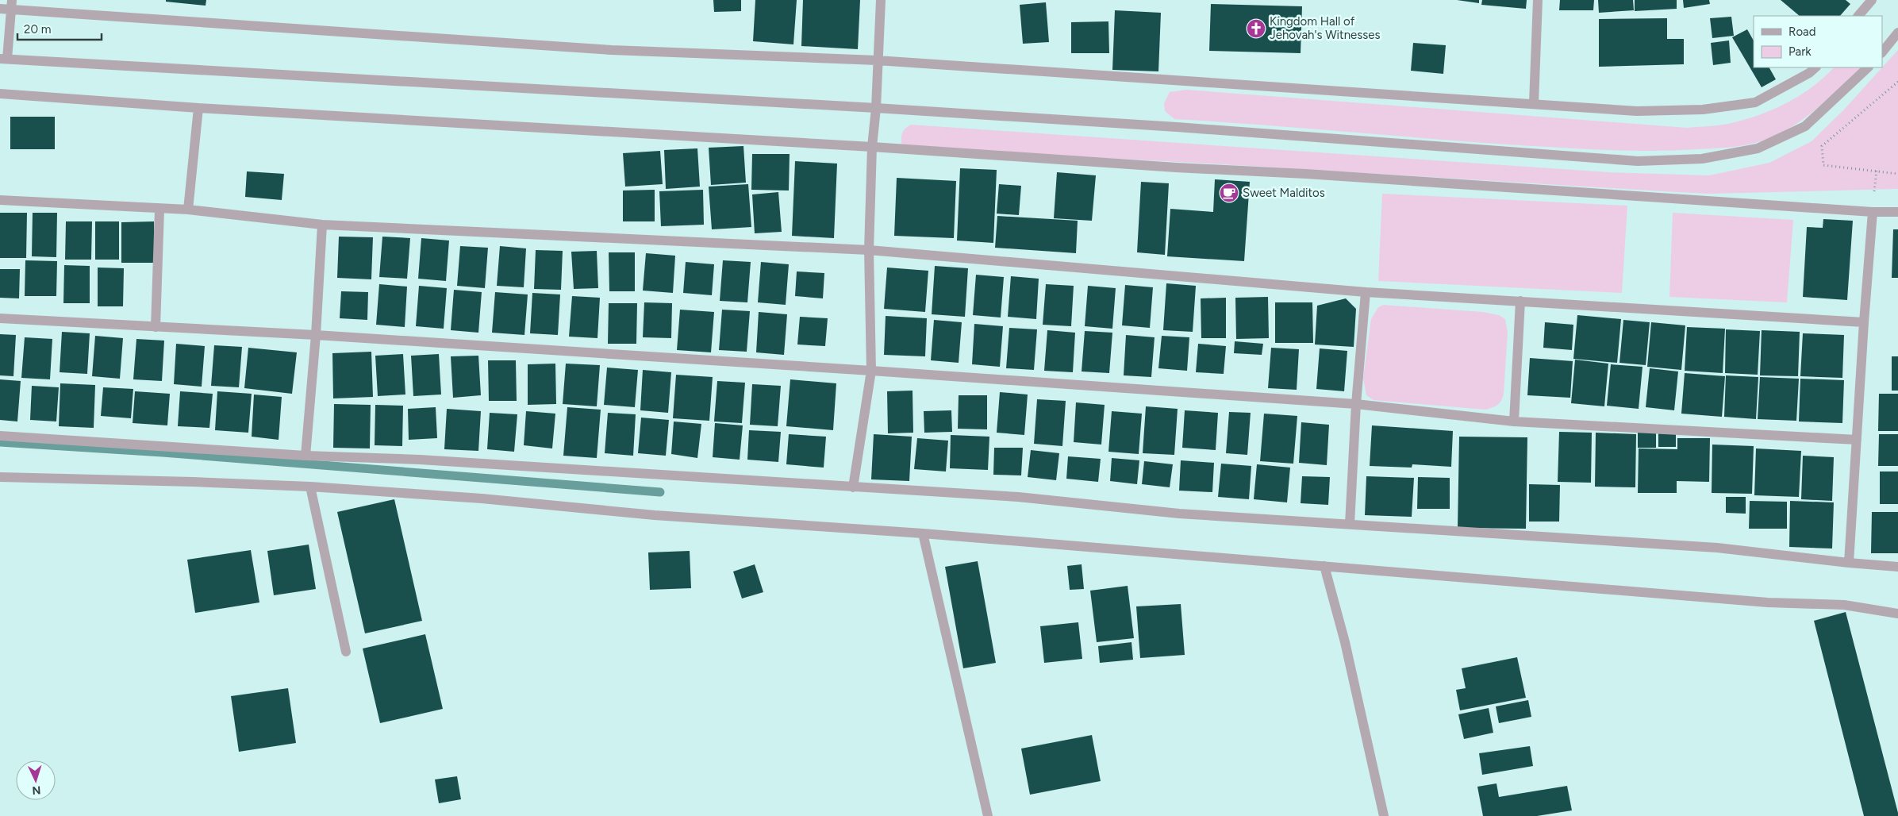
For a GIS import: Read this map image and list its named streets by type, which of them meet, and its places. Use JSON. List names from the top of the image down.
{
  "places": {
    "church": ["Kingdom Hall of Jehovah's Witnesses"],
    "cafe": ["Sweet Malditos"]
  },
  "legend": ["Road", "Park"],
  "scale_bar": "20 m",
  "north": "bottom"
}
